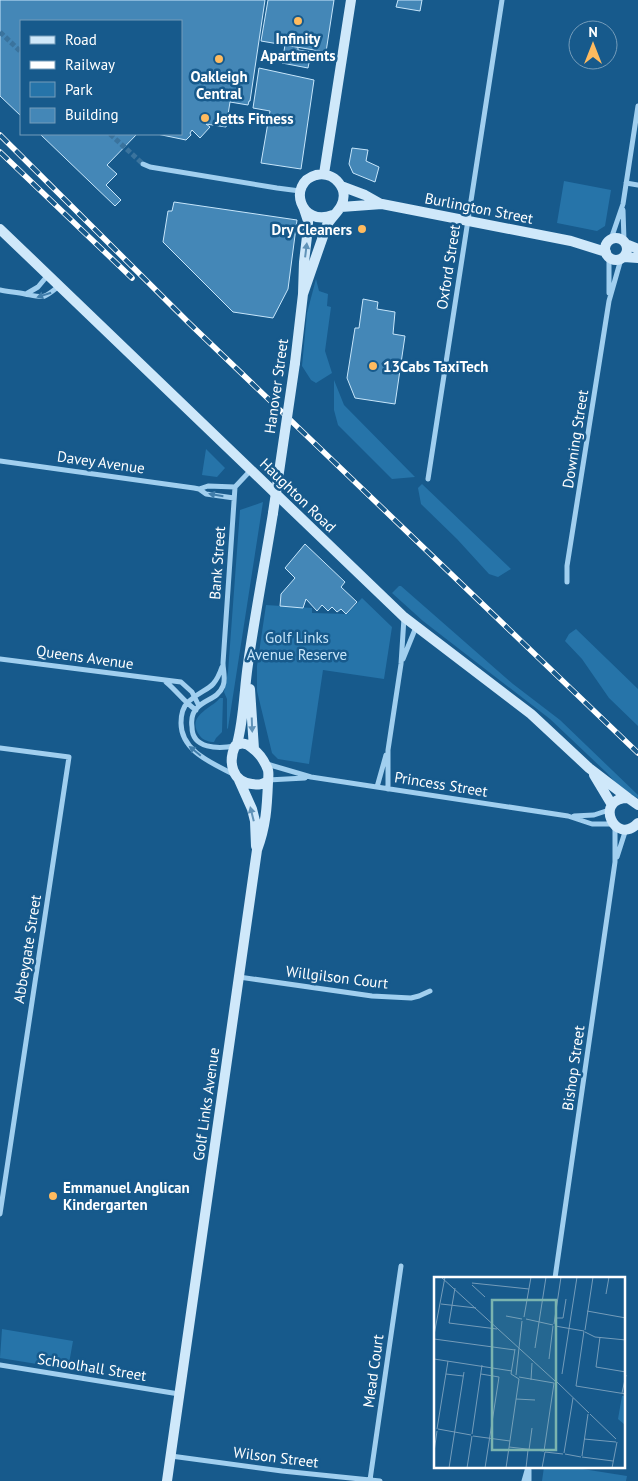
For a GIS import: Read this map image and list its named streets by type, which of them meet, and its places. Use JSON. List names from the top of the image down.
{
  "streets": {
    "street": [
      "Burlington Street",
      "Oxford Street",
      "Hanover Street",
      "Downing Street",
      "Davey Avenue",
      "Haughton Road",
      "Bank Street",
      "Queens Avenue",
      "Princess Street",
      "Abbeygate Street",
      "Willgilson Court",
      "Bishop Street",
      "Golf Links Avenue",
      "Schoolhall Street",
      "Mead Court",
      "Wilson Street"
    ]
  },
  "crossings": [
    ["Burlington Street", "Oxford Street"],
    ["Burlington Street", "Hanover Street"],
    ["Burlington Street", "Downing Street"],
    ["Davey Avenue", "Bank Street"],
    ["Haughton Road", "Princess Street"],
    ["Haughton Road", "Bishop Street"],
    ["Bank Street", "Queens Avenue"],
    ["Princess Street", "Bishop Street"],
    ["Princess Street", "Golf Links Avenue"],
    ["Willgilson Court", "Golf Links Avenue"],
    ["Golf Links Avenue", "Schoolhall Street"],
    ["Golf Links Avenue", "Wilson Street"],
    ["Mead Court", "Wilson Street"]
  ],
  "parks": ["Golf Links Avenue Reserve"],
  "places": [
    "Infinity Apartments",
    "Oakleigh Central",
    "Jetts Fitness",
    "Dry Cleaners",
    "13Cabs TaxiTech",
    "Emmanuel Anglican Kindergarten"
  ],
  "legend": [
    "Road",
    "Railway",
    "Park",
    "Building"
  ],
  "north": "top"
}
